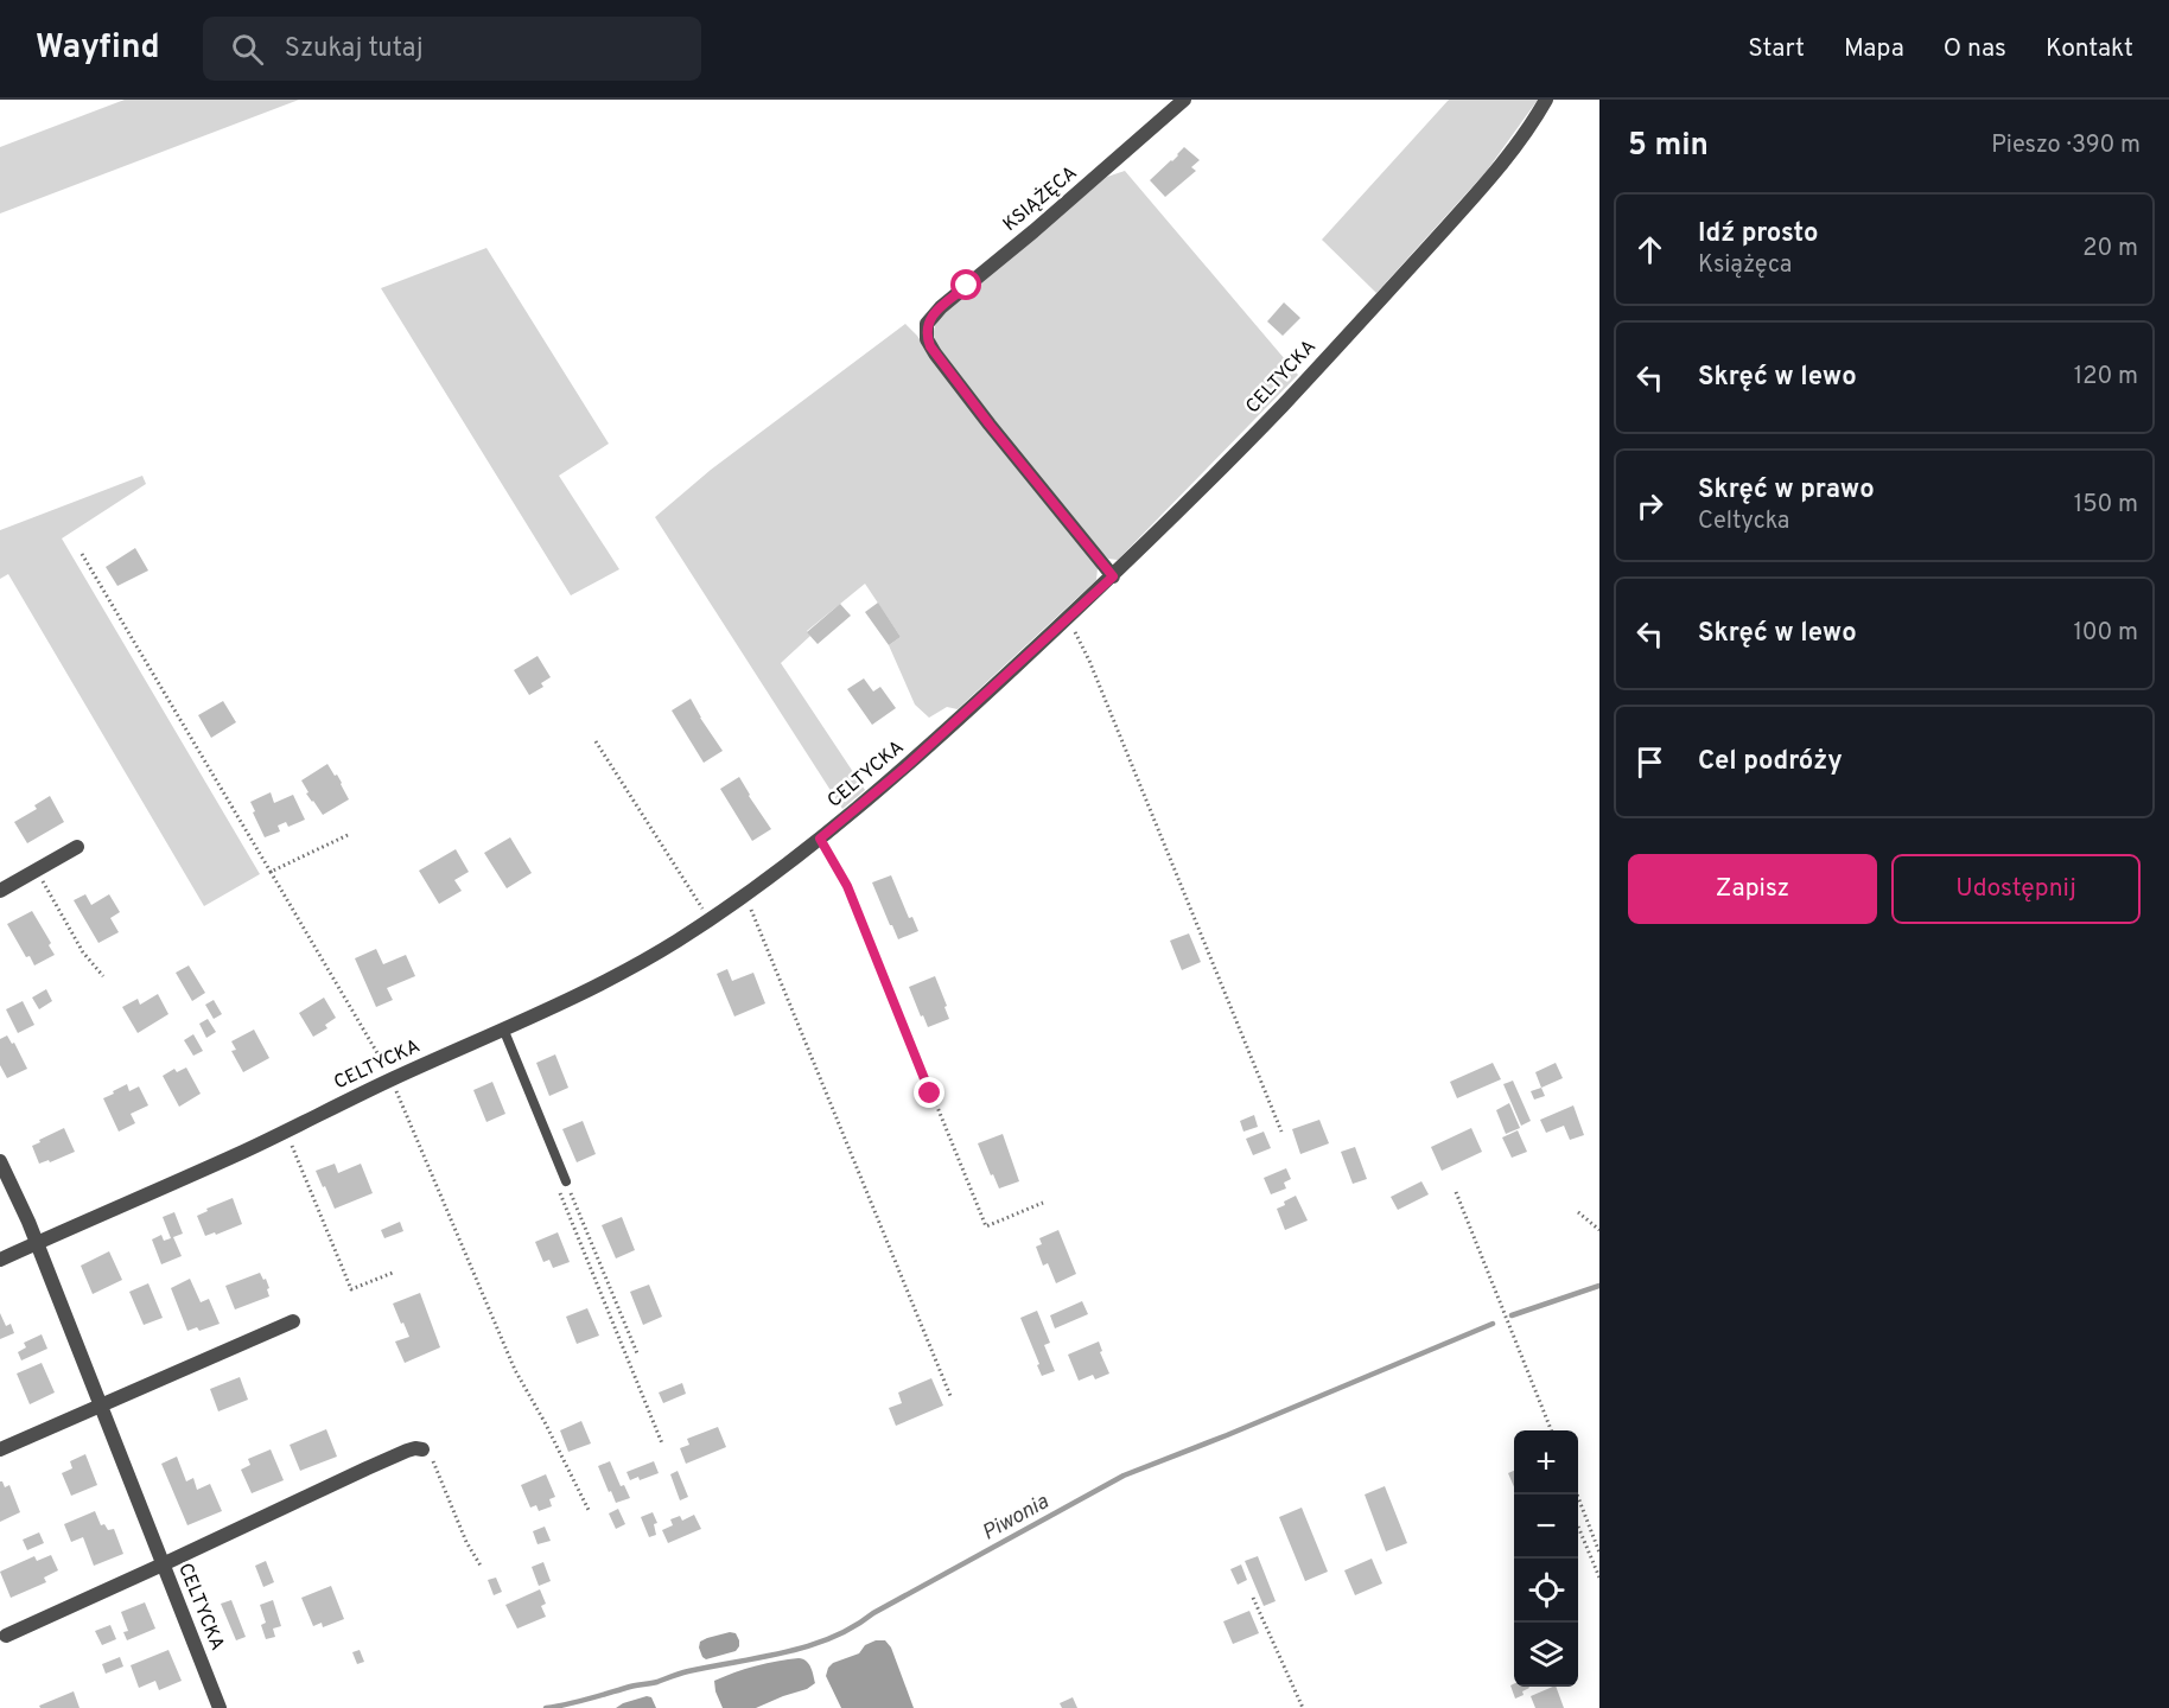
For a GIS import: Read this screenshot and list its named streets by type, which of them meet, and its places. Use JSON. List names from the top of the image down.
{
  "streets": {
    "street": ["KSIĄŻĘCA", "CELTYCKA"]
  },
  "crossings": [
    ["KSIĄŻĘCA", "CELTYCKA"]
  ],
  "water": ["Piwonia"],
  "page": {
    "header": "Wayfind",
    "search": "Szukaj tutaj",
    "nav": [
      "Start",
      "Mapa",
      "O nas",
      "Kontakt"
    ],
    "heading": ["5 min", "Pieszo · 390 m"],
    "list": [
      ["Idź prosto", "Książęca", "20 m"],
      ["Skręć w lewo", "120 m"],
      ["Skręć w prawo", "Celtycka", "150 m"],
      ["Skręć w lewo", "100 m"],
      "Cel podróży"
    ],
    "buttons": ["Zapisz", "Udostępnij"],
    "map_buttons": ["+", "−"]
  }
}
